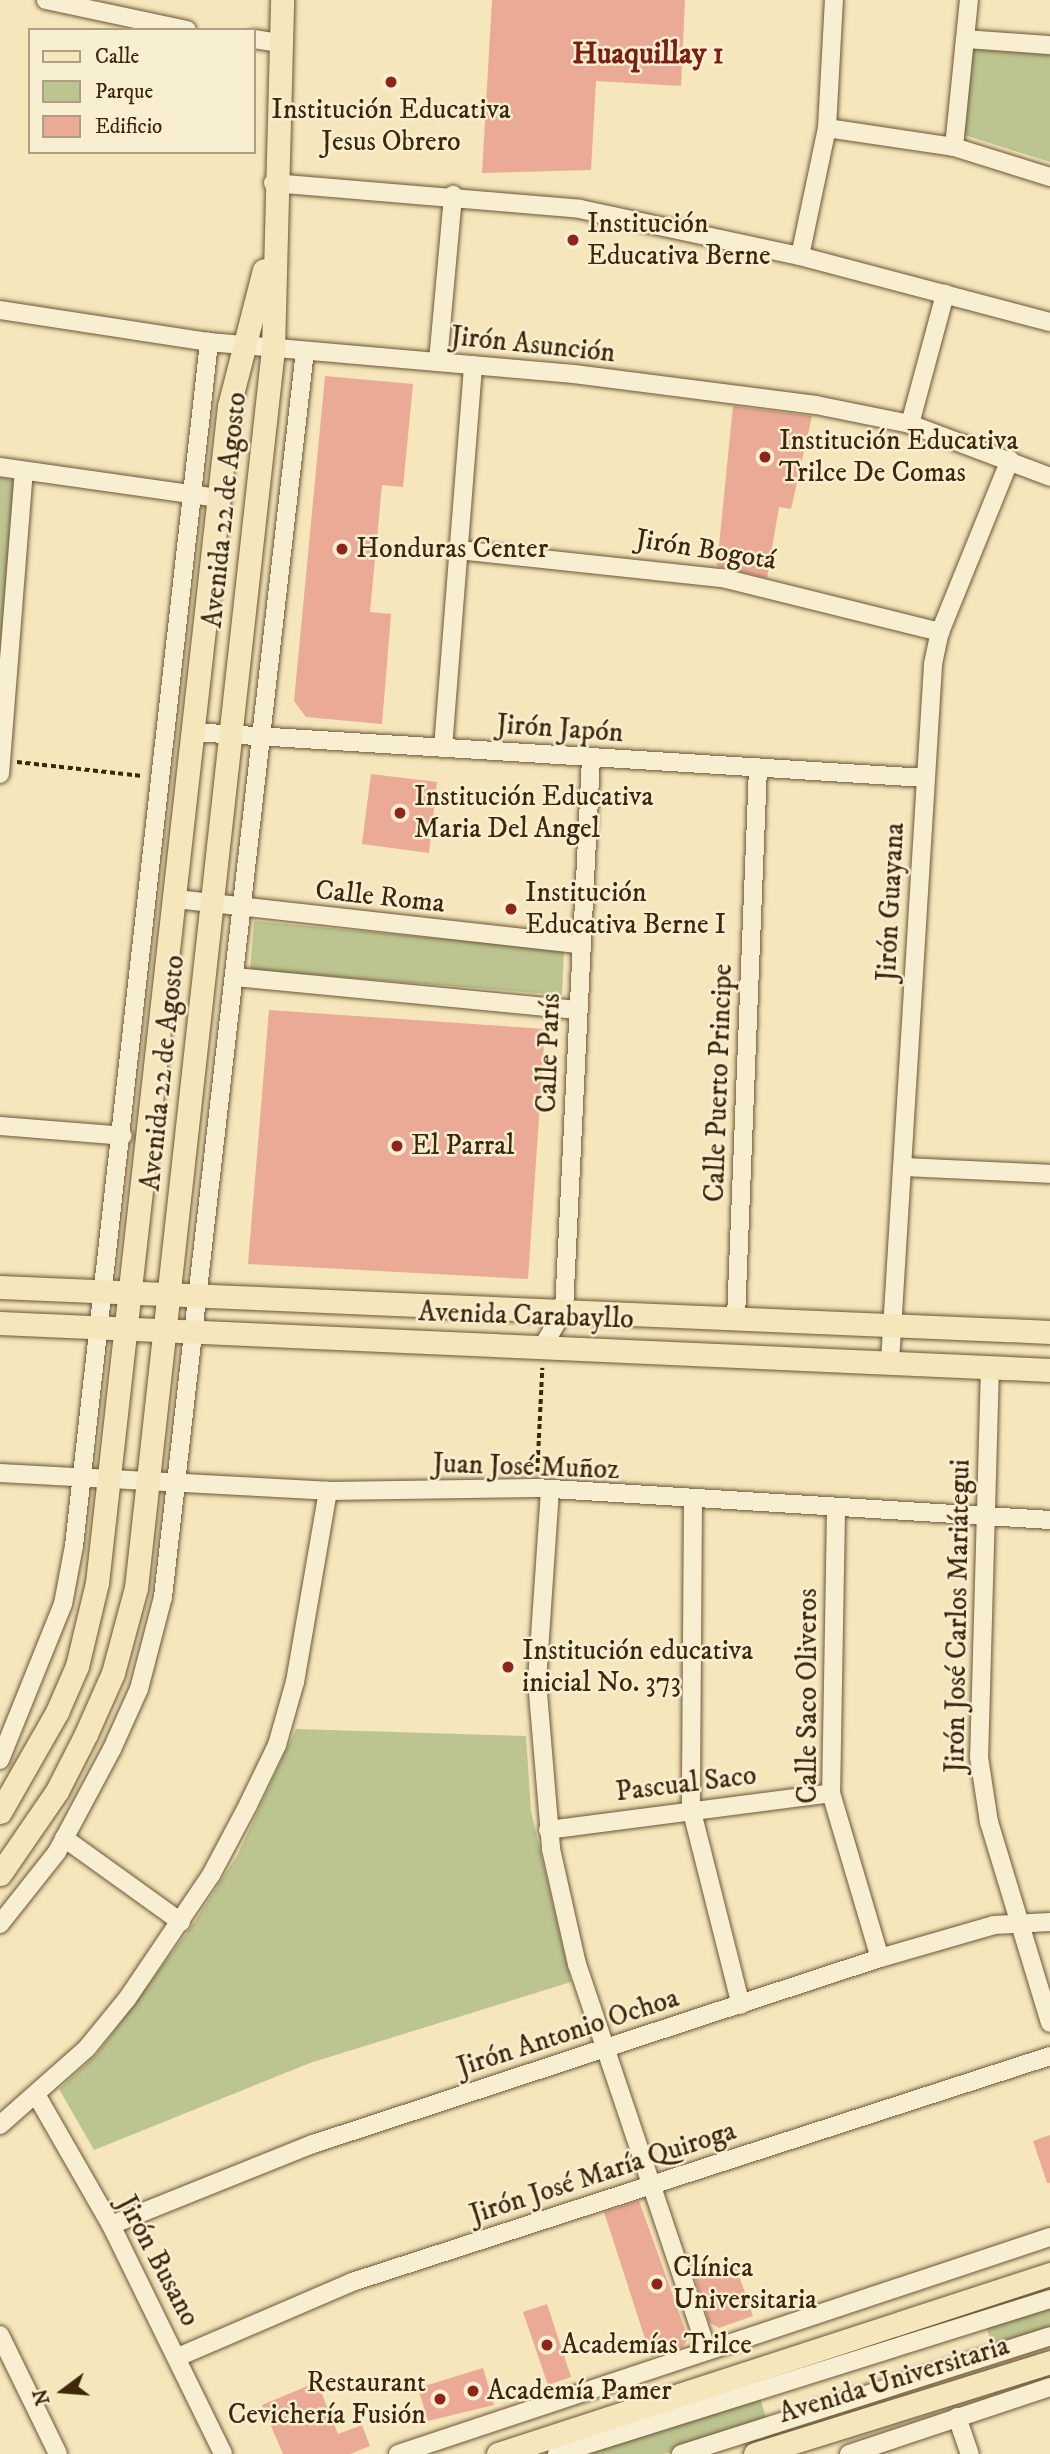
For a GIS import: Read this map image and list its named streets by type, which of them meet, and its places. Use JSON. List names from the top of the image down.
{
  "streets": {
    "main road": ["Avenida 22 de Agosto", "Avenida Carabayllo", "Avenida Universitaria"],
    "street": [
      "Jirón Asunción",
      "Jirón Bogotá",
      "Jirón Japón",
      "Calle Roma",
      "Jirón Guayana",
      "Calle París",
      "Calle Puerto Principe",
      "Juan José Muñoz",
      "Jirón José Carlos Mariátegui",
      "Calle Saco Oliveros",
      "Pascual Saco",
      "Jirón Antonio Ochoa",
      "Jirón José María Quiroga",
      "Jirón Busano"
    ]
  },
  "crossings": [
    ["Jirón Asunción", "Avenida 22 de Agosto"],
    ["Jirón Asunción", "Jirón Guayana"],
    ["Avenida 22 de Agosto", "Jirón Japón"],
    ["Avenida 22 de Agosto", "Calle Roma"],
    ["Avenida 22 de Agosto", "Avenida Carabayllo"],
    ["Avenida 22 de Agosto", "Juan José Muñoz"],
    ["Jirón Bogotá", "Jirón Guayana"],
    ["Jirón Japón", "Jirón Guayana"],
    ["Jirón Japón", "Calle París"],
    ["Jirón Japón", "Calle Puerto Principe"],
    ["Calle Roma", "Calle París"],
    ["Jirón Guayana", "Avenida Carabayllo"],
    ["Calle París", "Avenida Carabayllo"],
    ["Calle Puerto Principe", "Avenida Carabayllo"],
    ["Avenida Carabayllo", "Jirón José Carlos Mariátegui"],
    ["Juan José Muñoz", "Jirón José Carlos Mariátegui"],
    ["Juan José Muñoz", "Calle Saco Oliveros"],
    ["Jirón José Carlos Mariátegui", "Jirón Antonio Ochoa"],
    ["Calle Saco Oliveros", "Pascual Saco"],
    ["Calle Saco Oliveros", "Jirón Antonio Ochoa"],
    ["Jirón Antonio Ochoa", "Jirón Busano"],
    ["Jirón José María Quiroga", "Jirón Busano"]
  ],
  "districts": ["Huaquillay 1"],
  "places": [
    "Institución Educativa Jesus Obrero",
    "Institución Educativa Berne",
    "Institución Educativa Trilce De Comas",
    "Honduras Center",
    "Institución Educativa Maria Del Angel",
    "Institución Educativa Berne I",
    "El Parral",
    "Institución educativa inicial No. 373",
    "Clínica Universitaria",
    "Academías Trilce",
    "Academía Pamer",
    "Restaurant Cevichería Fusión"
  ],
  "legend": ["Calle", "Parque", "Edificio"],
  "north": "left"
}
